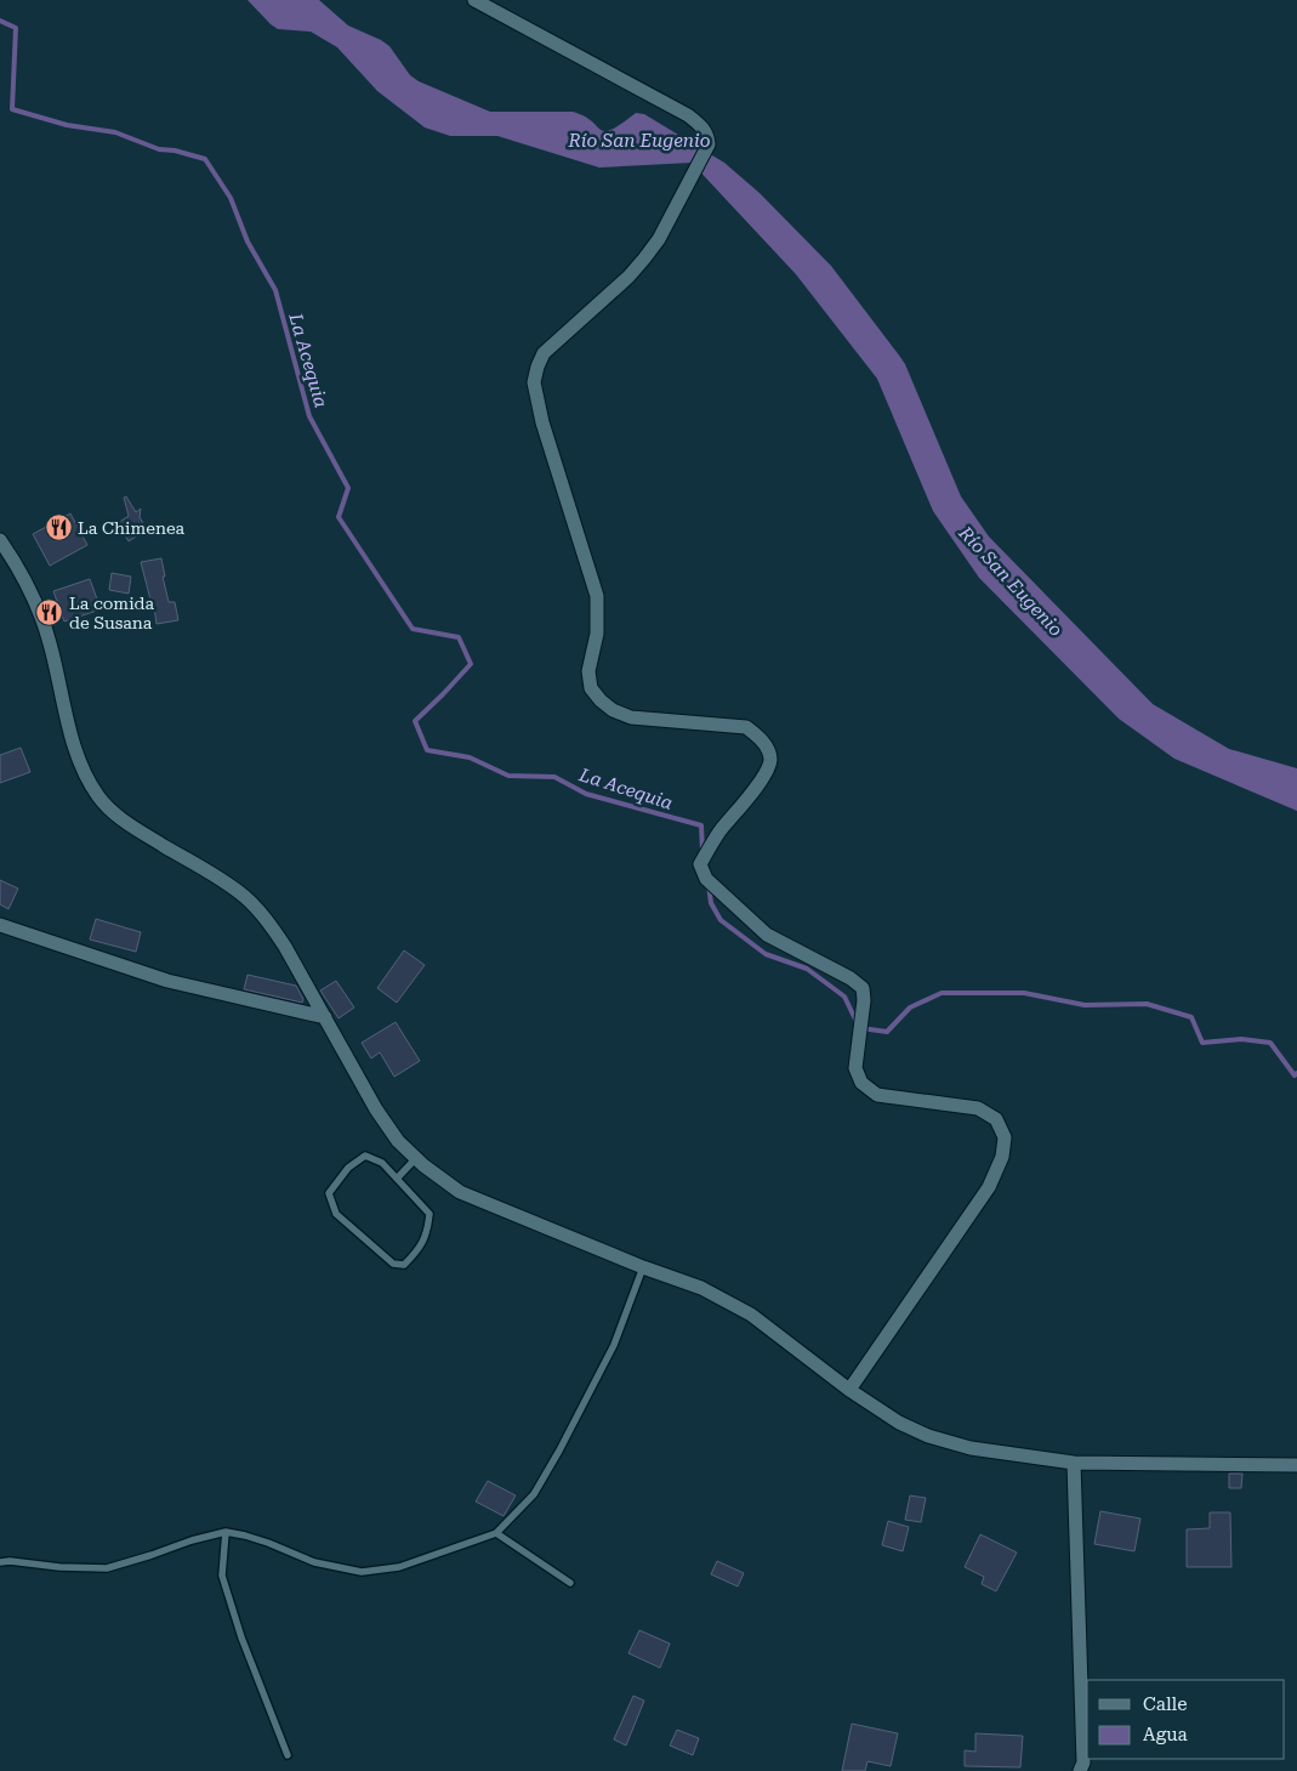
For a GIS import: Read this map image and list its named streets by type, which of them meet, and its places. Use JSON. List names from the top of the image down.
{
  "water": ["Río San Eugenio", "La Acequia"],
  "places": {
    "restaurant": ["La Chimenea", "La comida de Susana"]
  },
  "legend": ["Calle", "Agua"]
}
